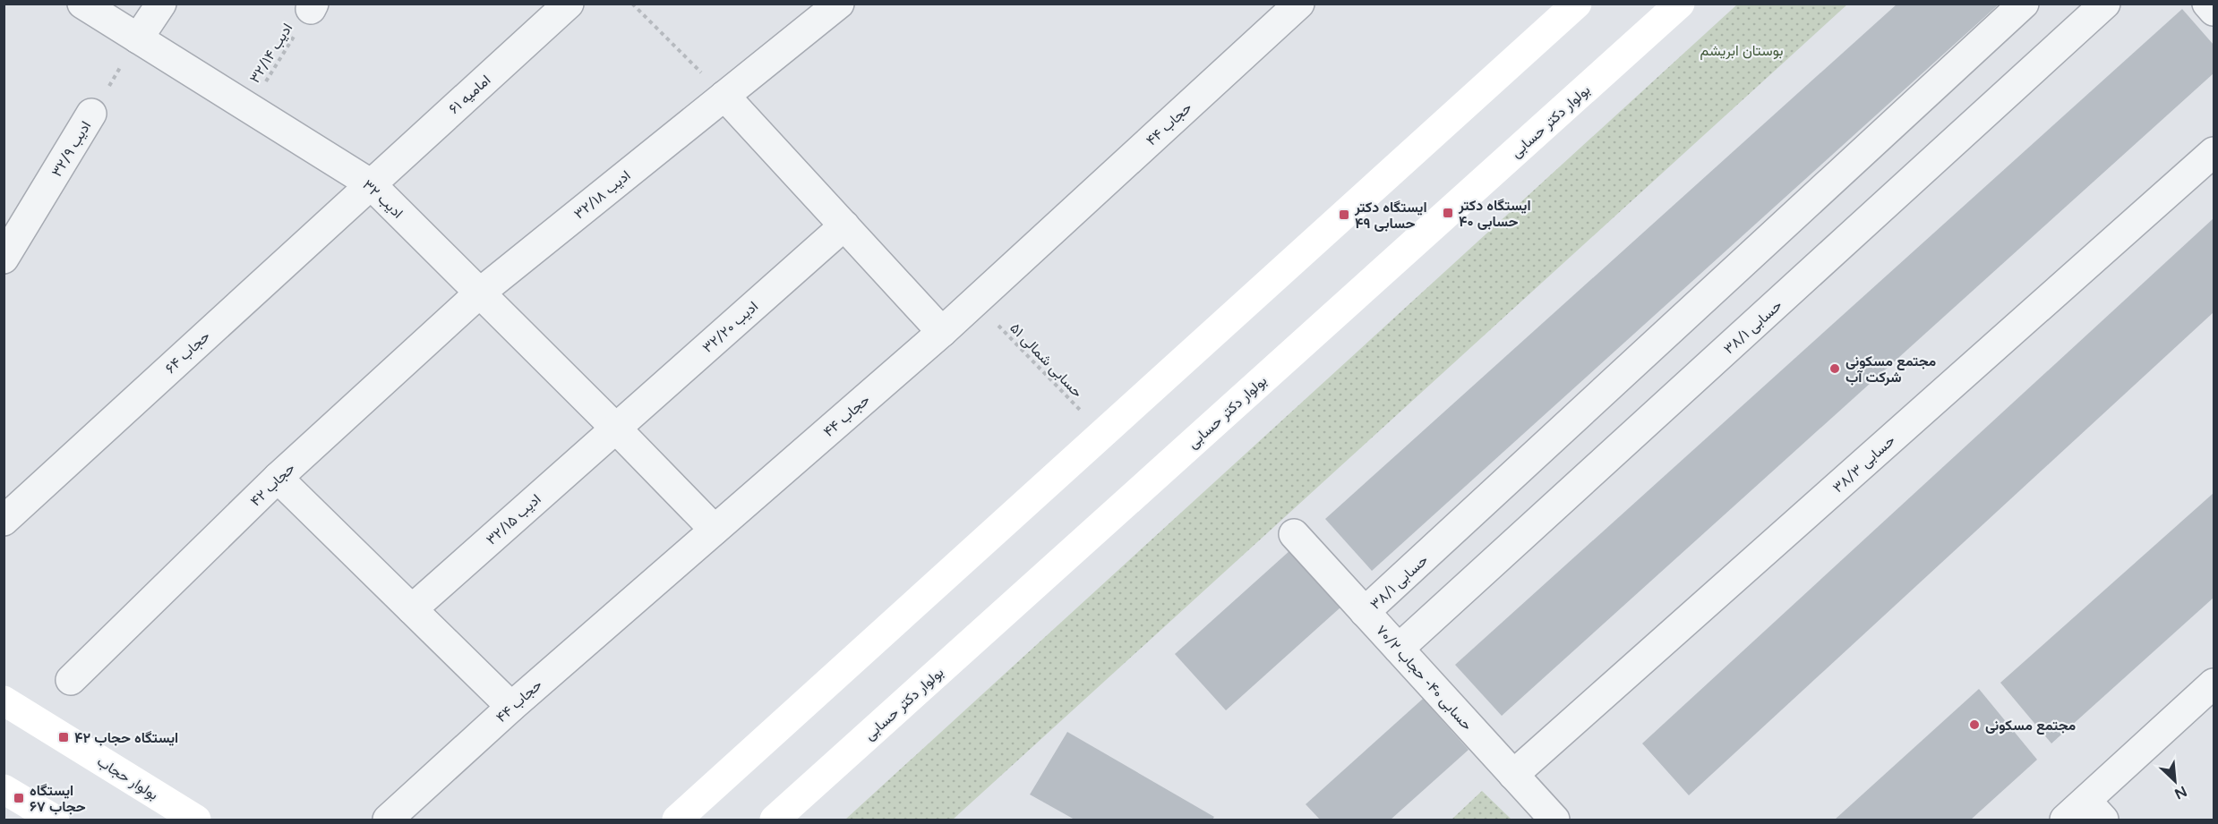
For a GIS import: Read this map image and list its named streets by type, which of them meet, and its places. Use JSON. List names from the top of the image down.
{
  "streets": {
    "main road": ["بولوار دکتر حسابی", "بولوار حجاب"],
    "street": [
      "امامیه ۶۱",
      "حجاب ۴۴",
      "ادیب ۳۲/۹",
      "ادیب ۳۲/۱۸",
      "ادیب ۳۲",
      "ادیب ۳۲/۲۰",
      "حسابی ۳۸/۱",
      "حجاب ۶۴",
      "حسابی ۳۸/۳",
      "حجاب ۴۲",
      "ادیب ۳۲/۱۵",
      "حسابی ۴۰- حجاب ۷۰/۲"
    ],
    "path": ["ادیب ۳۲/۱۴", "حسابی شمالی ۵۱"]
  },
  "crossings": [
    ["ادیب ۳۲/۱۴", "ادیب ۳۲"],
    ["امامیه ۶۱", "ادیب ۳۲"],
    ["امامیه ۶۱", "حجاب ۶۴"],
    ["حجاب ۴۴", "ادیب ۳۲"],
    ["حجاب ۴۴", "حسابی شمالی ۵۱"],
    ["ادیب ۳۲/۹", "ادیب ۳۲"],
    ["ادیب ۳۲/۱۸", "ادیب ۳۲"],
    ["ادیب ۳۲/۱۸", "حجاب ۴۲"],
    ["ادیب ۳۲", "ادیب ۳۲/۲۰"],
    ["ادیب ۳۲", "حجاب ۶۴"],
    ["ادیب ۳۲", "حجاب ۴۲"],
    ["ادیب ۳۲", "ادیب ۳۲/۱۵"],
    ["ادیب ۳۲/۲۰", "ادیب ۳۲/۱۵"],
    ["حسابی ۳۸/۱", "حسابی ۴۰- حجاب ۷۰/۲"],
    ["حسابی ۳۸/۳", "حسابی ۴۰- حجاب ۷۰/۲"]
  ],
  "parks": ["بوستان ابریشم"],
  "places": {
    "transit": [
      "ایستگاه دکتر حسابی ۴۰",
      "ایستگاه دکتر حسابی ۴۹",
      "ایستگاه حجاب ۴۲",
      "ایستگاه حجاب ۶۷"
    ],
    "other": ["مجتمع مسکونی شرکت آب", "مجتمع مسکونی"]
  },
  "north": "bottom right"
}
